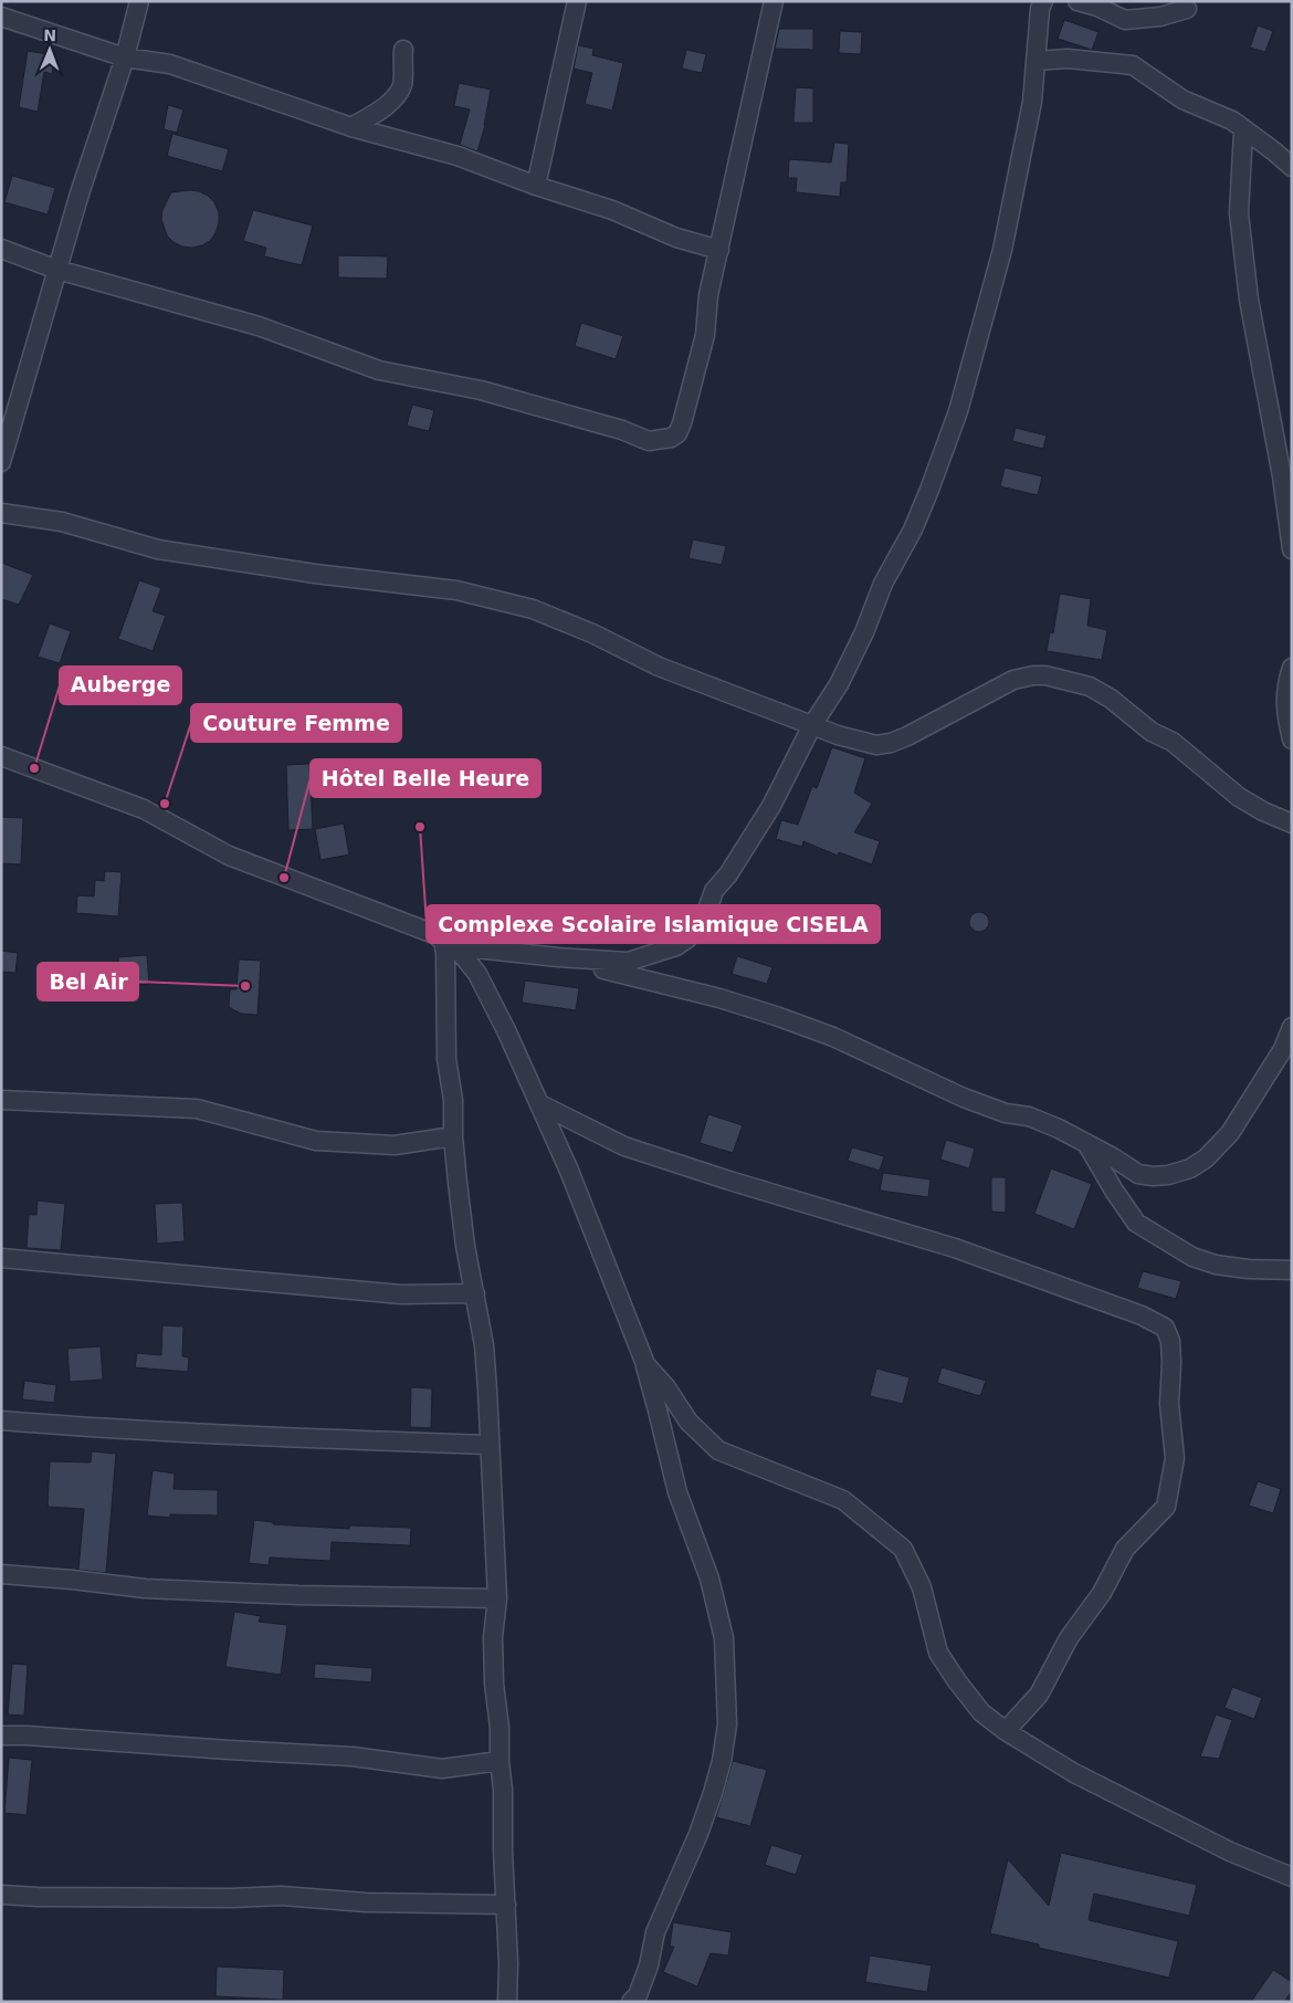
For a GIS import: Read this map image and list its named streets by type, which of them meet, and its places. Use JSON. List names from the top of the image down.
{
  "places": [
    "Auberge",
    "Couture Femme",
    "Complexe Scolaire Islamique CISELA",
    "Hôtel Belle Heure",
    "Bel Air"
  ],
  "north": "top"
}
